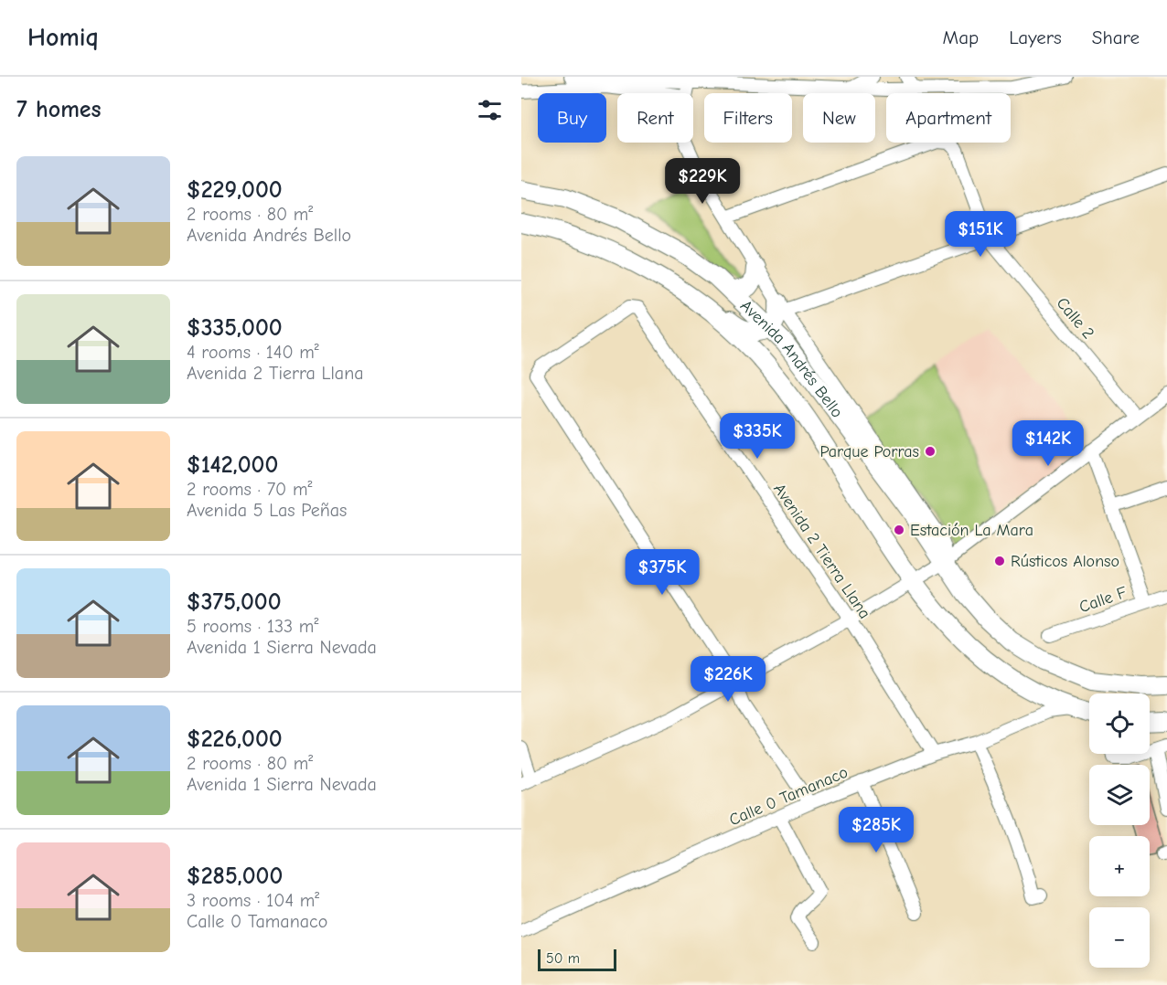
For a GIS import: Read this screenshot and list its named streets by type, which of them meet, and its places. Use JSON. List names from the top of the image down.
{
  "streets": {
    "highway": ["Avenida Andrés Bello"],
    "street": [
      "Calle 2",
      "Avenida 2 Tierra Llana",
      "Calle F",
      "Calle 0 Tamanaco"
    ]
  },
  "crossings": [
    ["Avenida Andrés Bello", "Calle 0 Tamanaco"],
    ["Avenida 2 Tierra Llana", "Calle 0 Tamanaco"]
  ],
  "places": ["Parque Porras", "Estación La Mara", "Rústicos Alonso"],
  "scale_bar": "50 m",
  "page": {
    "header": "Homiq",
    "nav": ["Map", "Layers", "Share"],
    "heading": "7 homes",
    "chip": [
      "Buy",
      "Rent",
      "Filters",
      "New",
      "Apartment"
    ],
    "list": [
      {
        "name": "$229,000",
        "note": "2 rooms · 80 m² · Avenida Andrés Bello"
      },
      {
        "name": "$335,000",
        "note": "4 rooms · 140 m² · Avenida 2 Tierra Llana"
      },
      {
        "name": "$142,000",
        "note": "2 rooms · 70 m² · Avenida 5 Las Peñas"
      },
      {
        "name": "$375,000",
        "note": "5 rooms · 133 m² · Avenida 1 Sierra Nevada"
      },
      {
        "name": "$226,000",
        "note": "2 rooms · 80 m² · Avenida 1 Sierra Nevada"
      },
      {
        "name": "$285,000",
        "note": "3 rooms · 104 m² · Calle 0 Tamanaco"
      }
    ],
    "price": [
      "$229K",
      "$151K",
      "$335K",
      "$142K",
      "$375K",
      "$226K",
      "$285K"
    ],
    "map_buttons": ["+", "−"],
    "scale": "50 m"
  }
}
